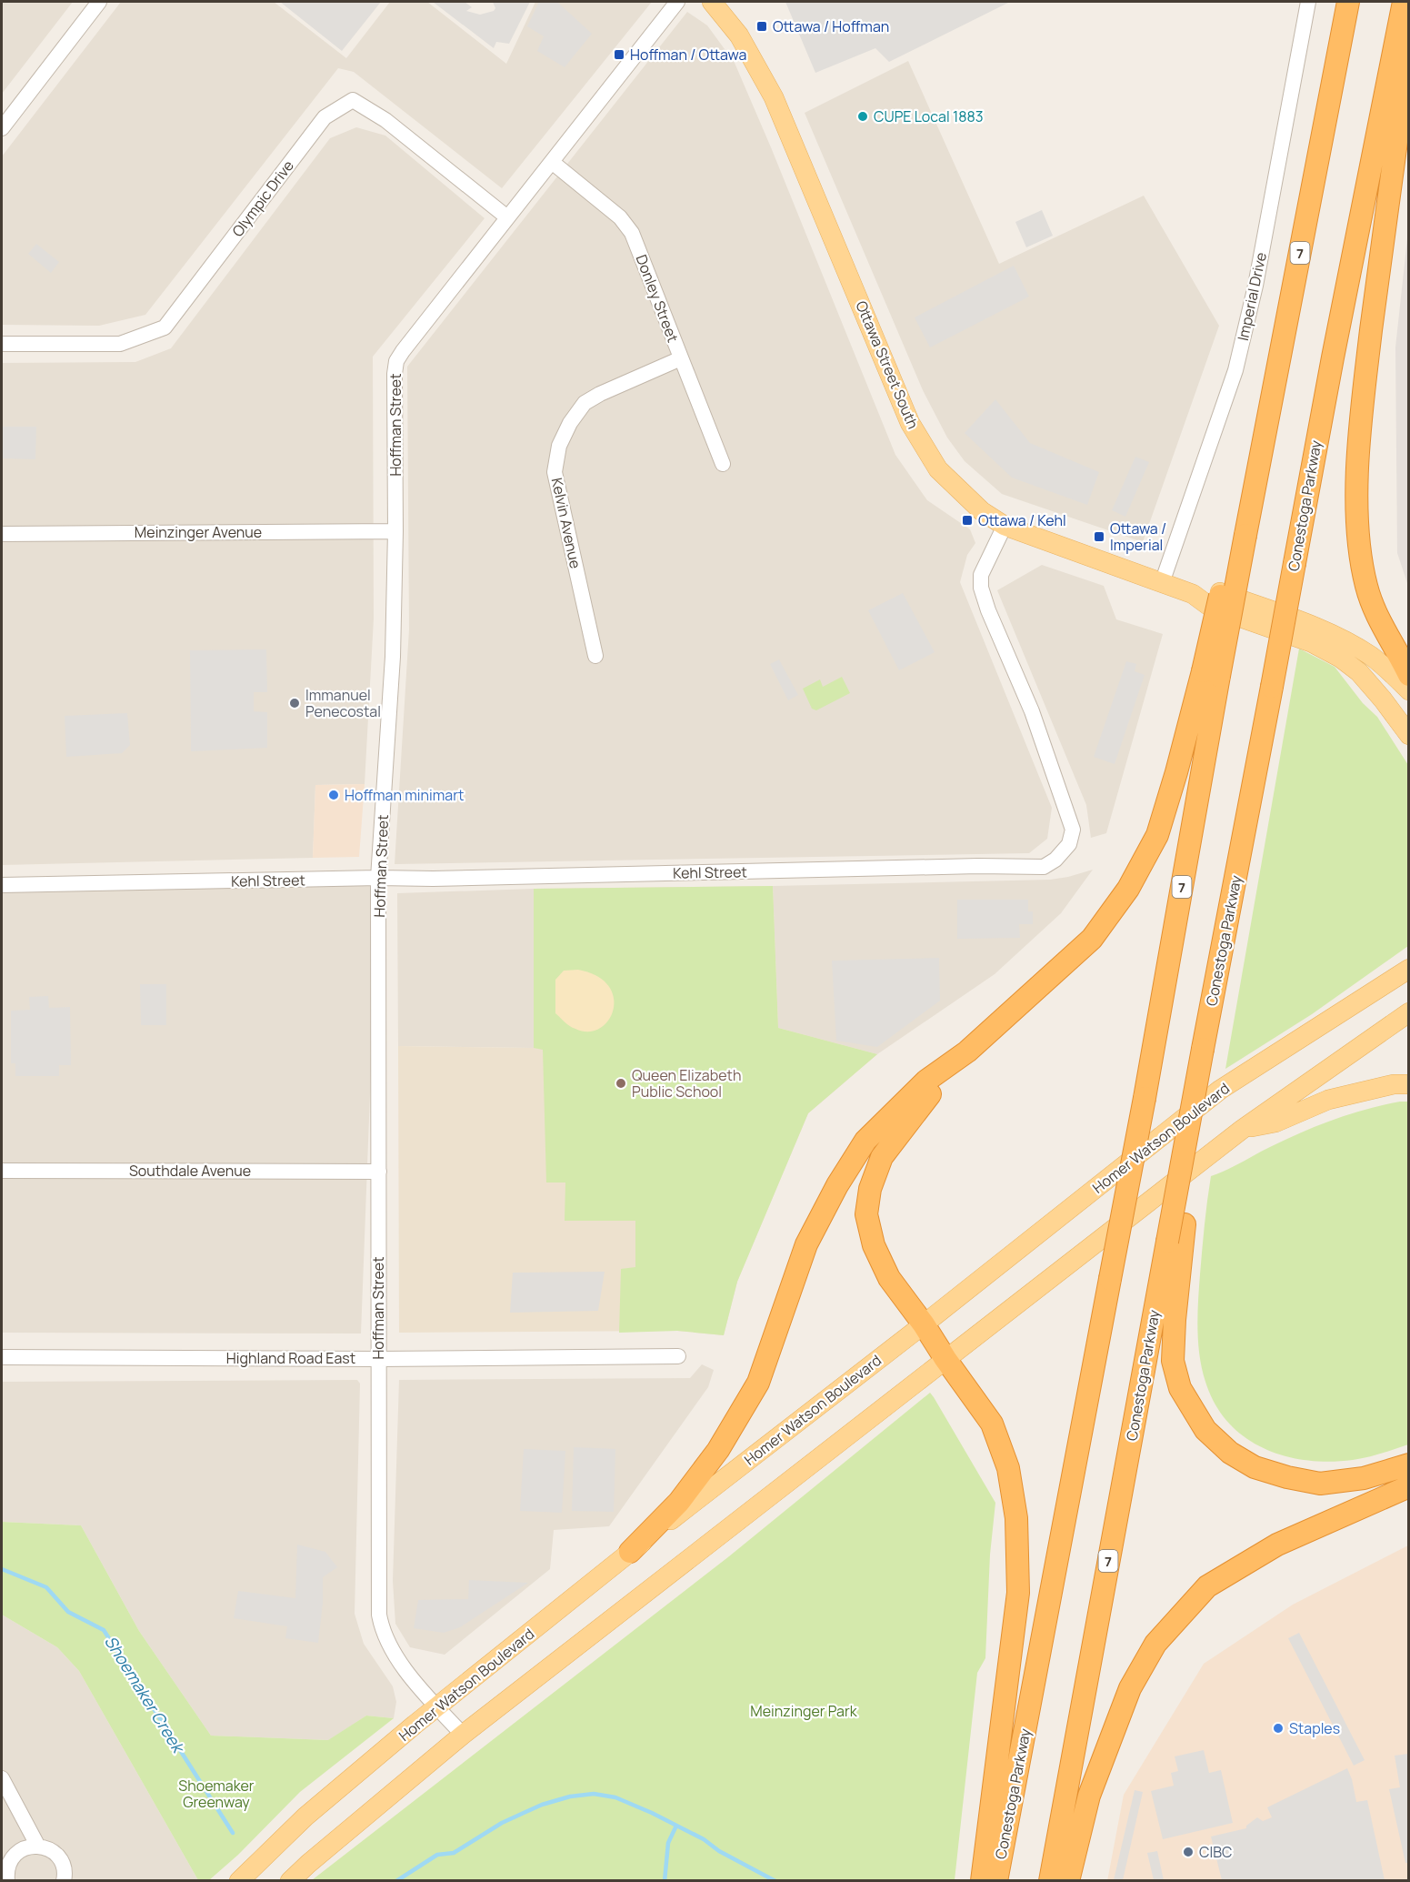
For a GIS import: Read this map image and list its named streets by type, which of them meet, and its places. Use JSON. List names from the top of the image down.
{
  "streets": {
    "highway": ["7", "Conestoga Parkway"],
    "main road": ["Ottawa Street South", "Homer Watson Boulevard"],
    "street": [
      "Olympic Drive",
      "Imperial Drive",
      "Donley Street",
      "Hoffman Street",
      "Kelvin Avenue",
      "Meinzinger Avenue",
      "Kehl Street",
      "Southdale Avenue",
      "Highland Road East"
    ]
  },
  "crossings": [
    ["Olympic Drive", "Hoffman Street"],
    ["Imperial Drive", "Ottawa Street South"],
    ["Donley Street", "Hoffman Street"],
    ["Donley Street", "Kelvin Avenue"],
    ["Ottawa Street South", "Kehl Street"],
    ["Hoffman Street", "Meinzinger Avenue"],
    ["Hoffman Street", "Kehl Street"],
    ["Hoffman Street", "Homer Watson Boulevard"],
    ["Hoffman Street", "Southdale Avenue"],
    ["Hoffman Street", "Highland Road East"]
  ],
  "water": ["Shoemaker Creek"],
  "parks": ["Meinzinger Park", "Shoemaker Greenway"],
  "places": {
    "transit": [
      "Ottawa / Hoffman",
      "Hoffman / Ottawa",
      "Ottawa / Kehl",
      "Ottawa / Imperial"
    ],
    "other": [
      "CUPE Local 1883",
      "Immanuel Penecostal",
      "Hoffman minimart",
      "Queen Elizabeth Public School",
      "Staples",
      "CIBC"
    ]
  }
}
